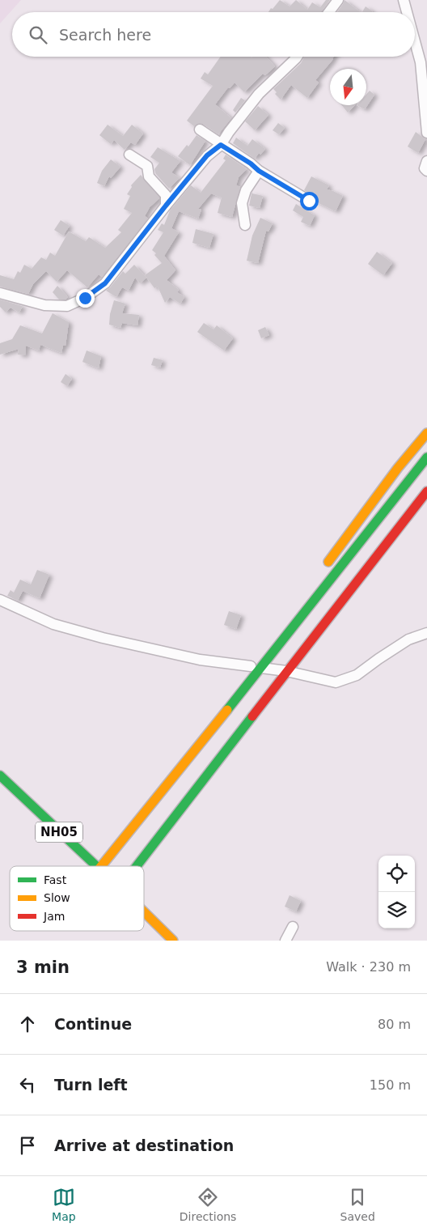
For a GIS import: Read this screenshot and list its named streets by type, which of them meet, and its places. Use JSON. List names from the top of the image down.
{
  "streets": {
    "main road": ["NH05"]
  },
  "legend": ["Fast", "Slow", "Jam"],
  "north": "bottom",
  "page": {
    "search": "Search here",
    "heading": ["3 min", "Walk · 230 m"],
    "list": [
      ["Continue", "80 m"],
      ["Turn left", "150 m"],
      "Arrive at destination"
    ],
    "nav": ["Map", "Directions", "Saved"]
  }
}
